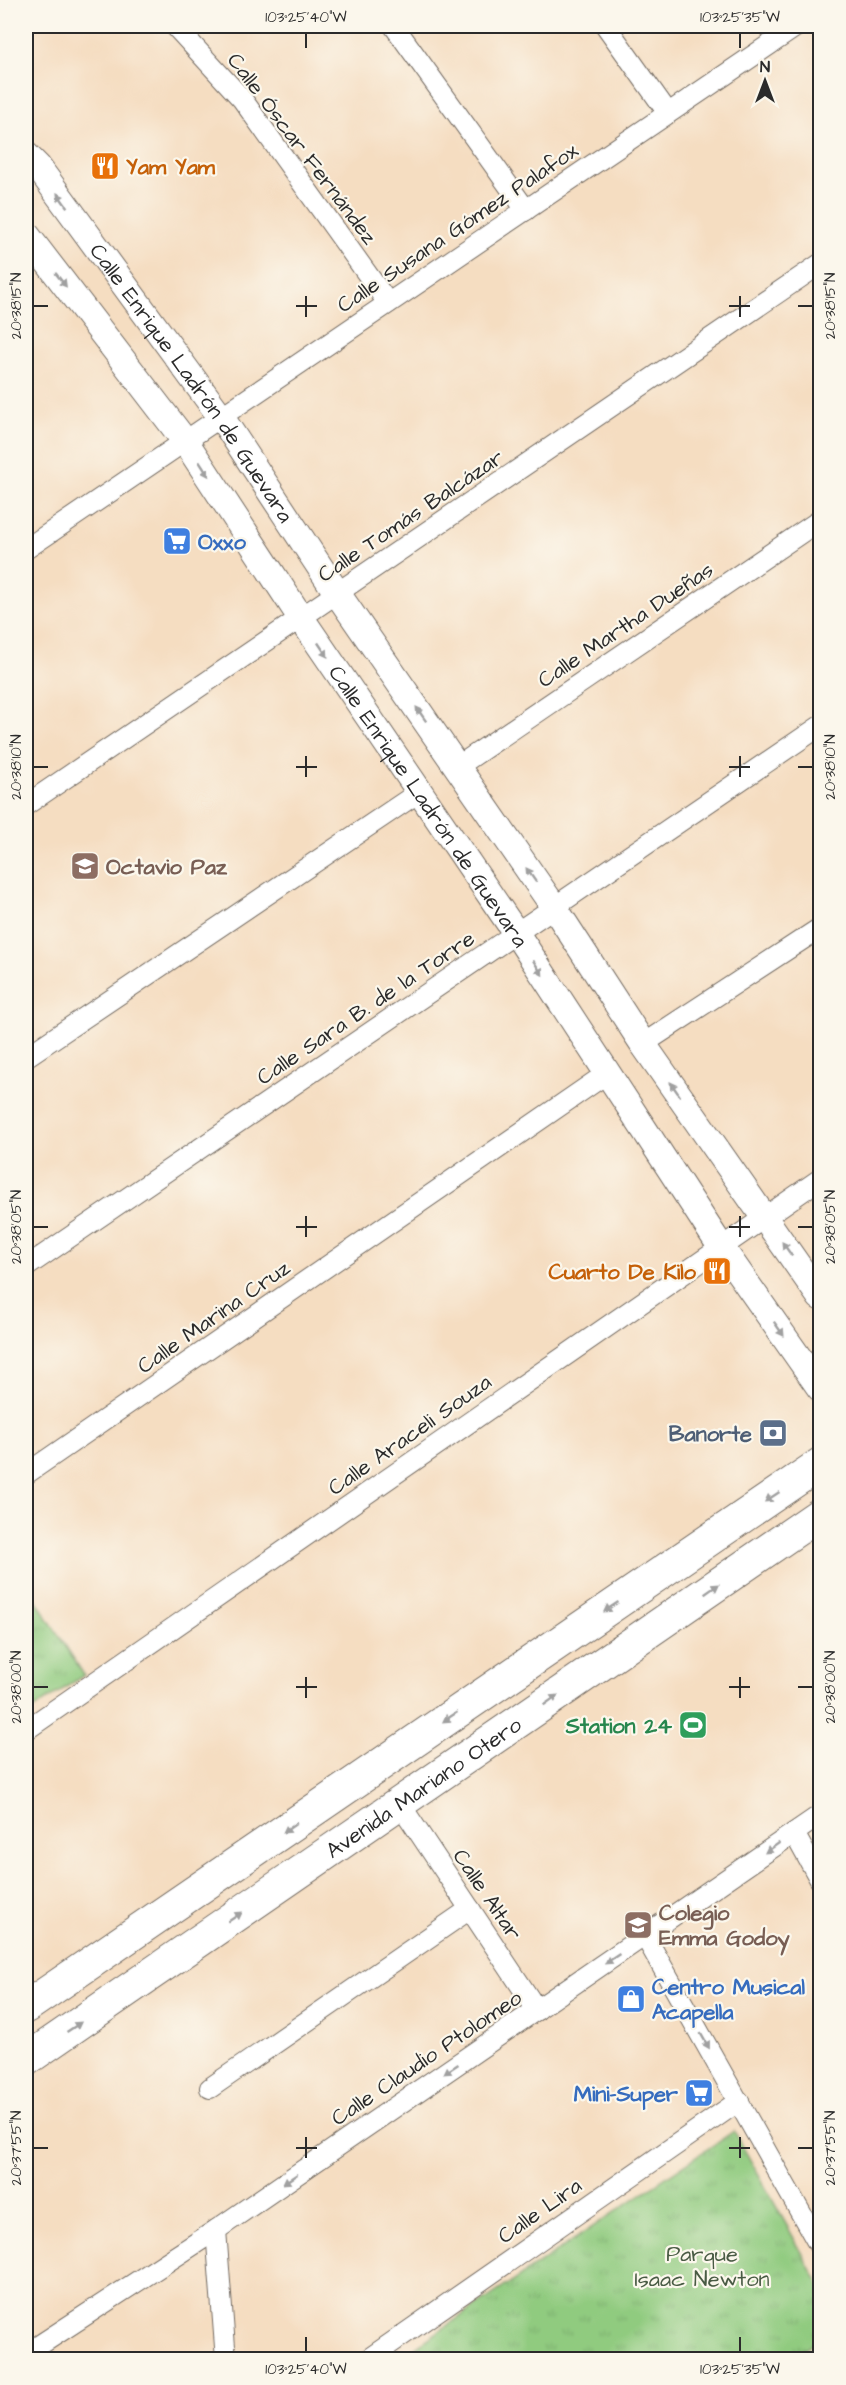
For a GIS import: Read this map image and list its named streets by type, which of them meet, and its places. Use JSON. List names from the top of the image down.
{
  "streets": {
    "main road": ["Avenida Mariano Otero"],
    "street": [
      "Calle Óscar Fernández",
      "Calle Susana Gómez Palafox",
      "Calle Enrique Ladrón de Guevara",
      "Calle Tomás Balcázar",
      "Calle Martha Dueñas",
      "Calle Sara B. de la Torre",
      "Calle Marina Cruz",
      "Calle Araceli Souza",
      "Calle Altar",
      "Calle Claudio Ptolomeo",
      "Calle Lira"
    ]
  },
  "crossings": [
    ["Calle Óscar Fernández", "Calle Susana Gómez Palafox"],
    ["Calle Susana Gómez Palafox", "Calle Enrique Ladrón de Guevara"],
    ["Calle Enrique Ladrón de Guevara", "Calle Tomás Balcázar"],
    ["Calle Enrique Ladrón de Guevara", "Calle Martha Dueñas"],
    ["Calle Enrique Ladrón de Guevara", "Calle Sara B. de la Torre"],
    ["Calle Enrique Ladrón de Guevara", "Calle Marina Cruz"],
    ["Calle Enrique Ladrón de Guevara", "Calle Araceli Souza"],
    ["Avenida Mariano Otero", "Calle Altar"],
    ["Calle Altar", "Calle Claudio Ptolomeo"]
  ],
  "parks": ["Parque Isaac Newton"],
  "places": {
    "restaurant": ["Yam Yam", "Cuarto De Kilo"],
    "supermarket": ["Oxxo", "Mini-Super"],
    "school or university": ["Octavio Paz", "Colegio Emma Godoy"],
    "bank": ["Banorte"],
    "sports": ["Station 24"],
    "shop": ["Centro Musical Acapella"]
  },
  "north": "top",
  "coordinates": [
    "103°25'40\"W",
    "103°25'35\"W",
    "20°38'15\"N",
    "20°38'10\"N",
    "20°38'05\"N",
    "20°38'00\"N",
    "20°37'55\"N"
  ]
}
